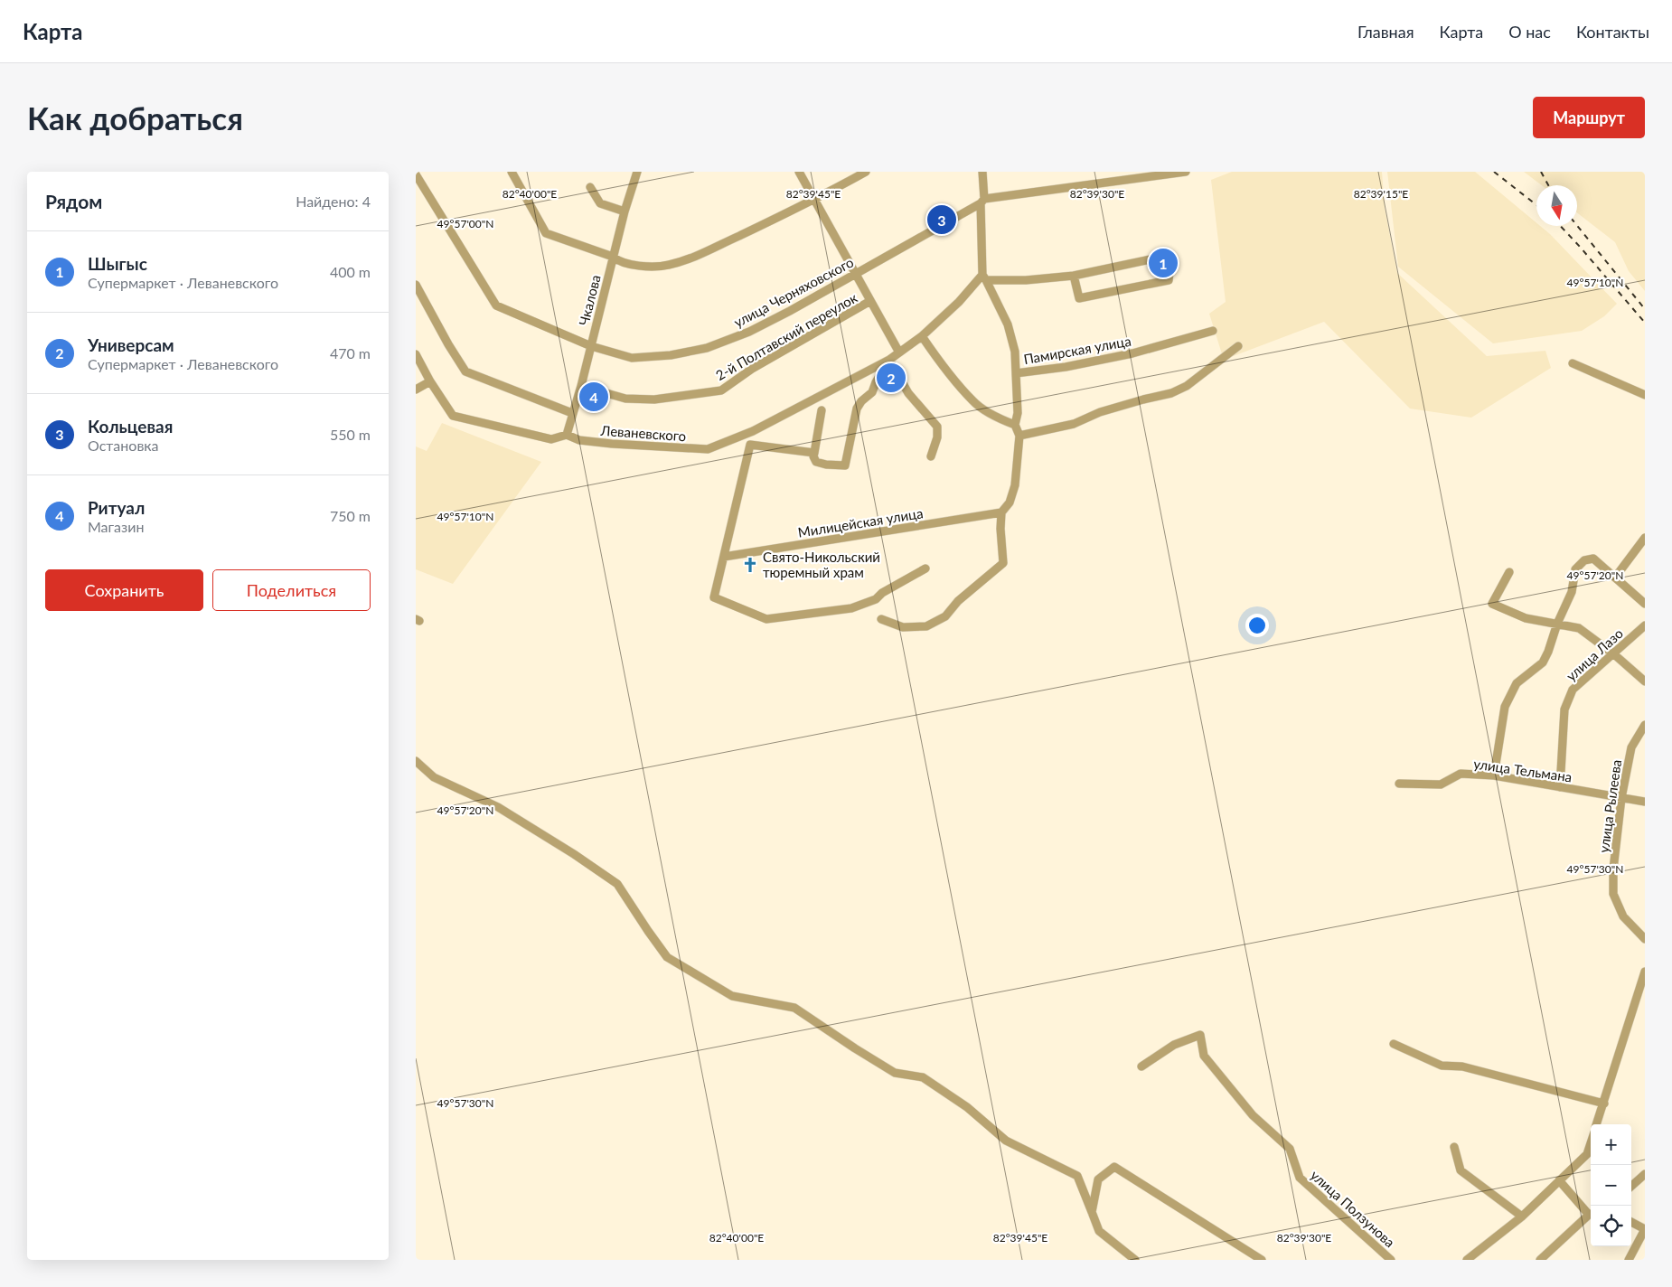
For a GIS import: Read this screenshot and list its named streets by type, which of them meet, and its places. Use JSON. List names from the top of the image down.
{
  "streets": {
    "street": [
      "улица Черняховского",
      "Чкалова",
      "2-й Полтавский переулок",
      "Памирская улица",
      "Леваневского",
      "Милицейская улица",
      "улица Лазо",
      "улица Тельмана",
      "улица Рылеева",
      "улица Ползунова"
    ]
  },
  "crossings": [
    ["улица Черняховского", "Чкалова"],
    ["Чкалова", "2-й Полтавский переулок"],
    ["Чкалова", "Леваневского"],
    ["Памирская улица", "Леваневского"],
    ["улица Лазо", "улица Тельмана"],
    ["улица Тельмана", "улица Рылеева"]
  ],
  "places": {
    "church": ["Свято-Никольский тюремный храм"]
  },
  "north": "bottom",
  "page": {
    "header": "Карта",
    "nav": [
      "Главная",
      "Карта",
      "О нас",
      "Контакты"
    ],
    "buttons": [
      "Маршрут",
      ["Сохранить", "Поделиться"]
    ],
    "title": "Как добраться",
    "heading": ["Рядом", "Найдено: 4"],
    "pins": [
      "3",
      "1",
      "2",
      "4"
    ],
    "list": [
      {
        "mark": "1",
        "name": "Шыгыс",
        "note": "Супермаркет · Леваневского",
        "value": "400 m"
      },
      {
        "mark": "2",
        "name": "Универсам",
        "note": "Супермаркет · Леваневского",
        "value": "470 m"
      },
      {
        "mark": "3",
        "name": "Кольцевая",
        "note": "Остановка",
        "value": "550 m"
      },
      {
        "mark": "4",
        "name": "Ритуал",
        "note": "Магазин",
        "value": "750 m"
      }
    ],
    "map_buttons": ["+", "−"]
  },
  "coordinates": [
    "82°40'00\"E",
    "82°39'45\"E",
    "82°39'30\"E",
    "82°39'15\"E",
    "49°57'00\"N",
    "49°57'10\"N",
    "49°57'20\"N",
    "49°57'30\"N"
  ]
}
